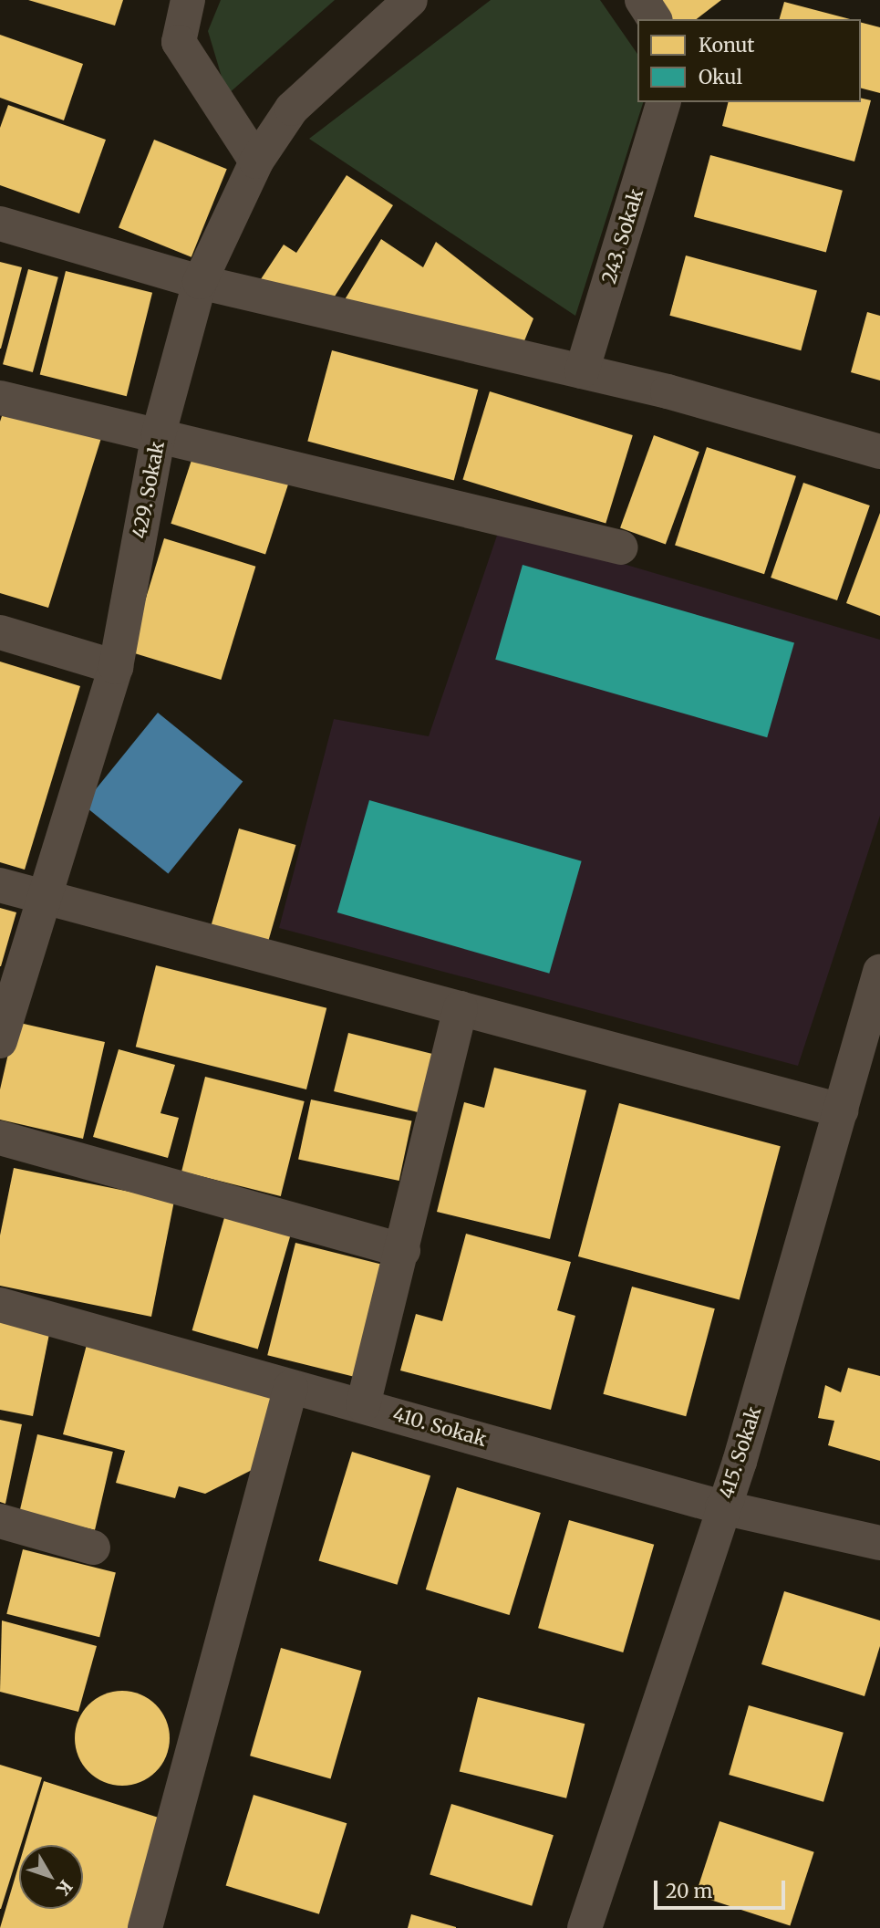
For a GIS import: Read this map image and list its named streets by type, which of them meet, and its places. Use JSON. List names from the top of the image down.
{
  "streets": {
    "street": [
      "243. Sokak",
      "429. Sokak",
      "410. Sokak",
      "415. Sokak"
    ]
  },
  "crossings": [
    ["410. Sokak", "415. Sokak"]
  ],
  "legend": ["Konut", "Okul"],
  "scale_bar": "20 m",
  "north": "bottom right"
}
